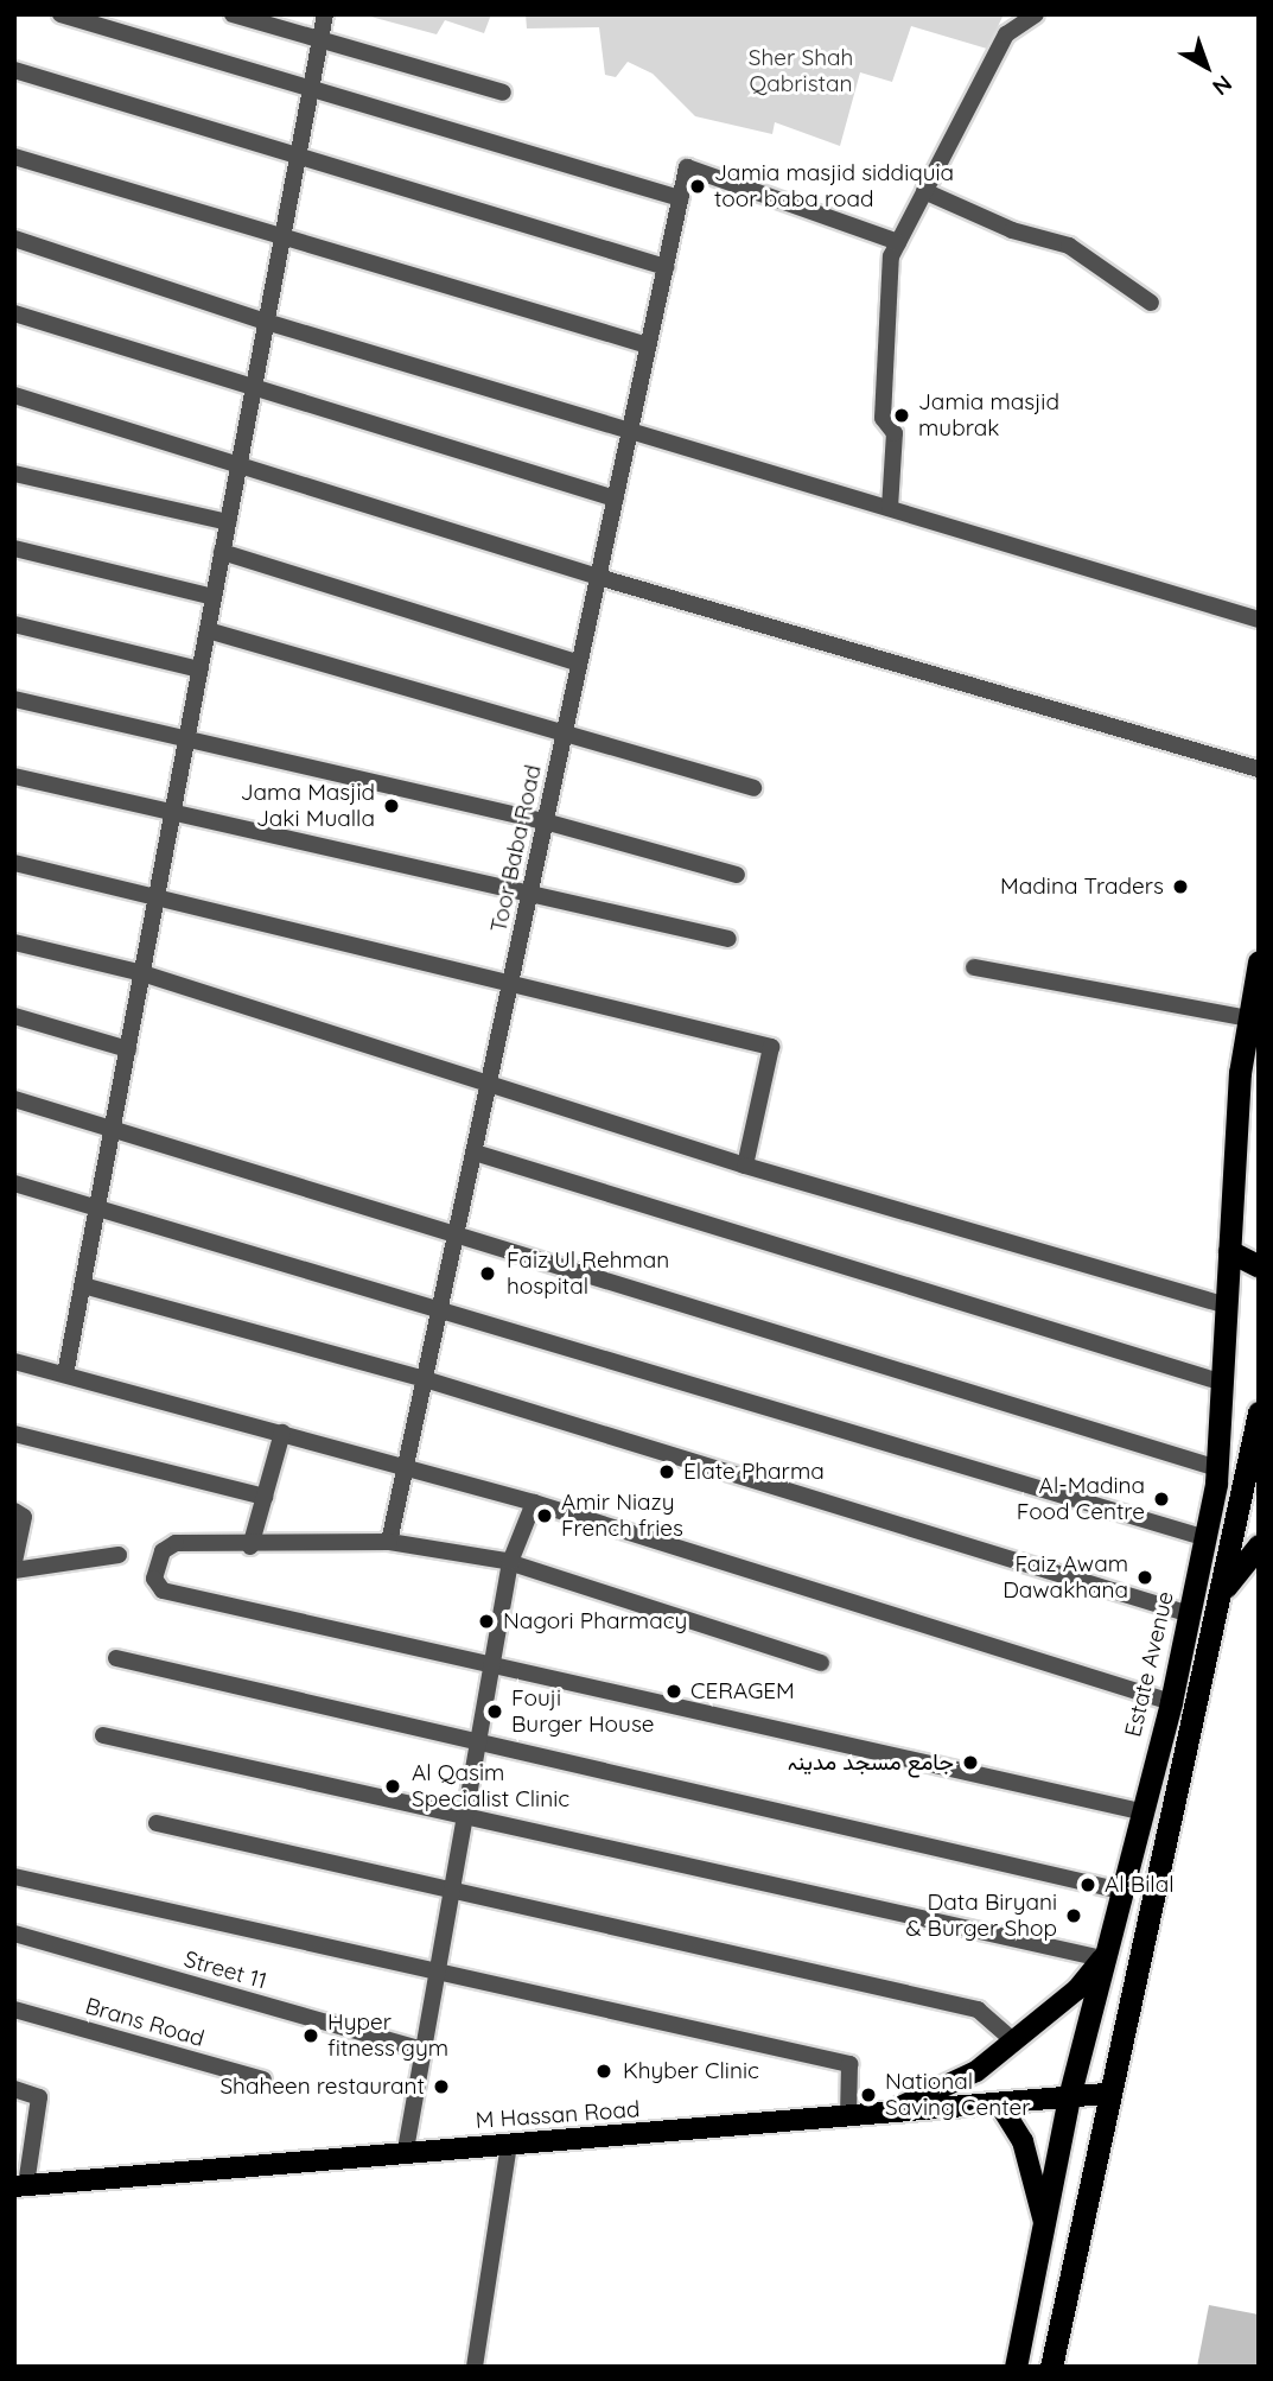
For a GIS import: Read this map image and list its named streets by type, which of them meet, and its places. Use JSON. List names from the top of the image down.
{
  "streets": {
    "highway": ["Estate Avenue"],
    "main road": ["M Hassan Road"],
    "street": ["Toor Baba Road", "Street 11", "Brans Road"]
  },
  "crossings": [
    ["Estate Avenue", "M Hassan Road"]
  ],
  "parks": ["Sher Shah Qabristan"],
  "places": [
    "Jamia masjid siddiquia toor baba road",
    "Jamia masjid mubrak",
    "Jama Masjid Jaki Mualla",
    "Madina Traders",
    "Faiz Ul Rehman hospital",
    "Elate Pharma",
    "Al-Madina Food Centre",
    "Amir Niazy French fries",
    "Faiz Awam Dawakhana",
    "Nagori Pharmacy",
    "CERAGEM",
    "Fouji Burger House",
    "جامع مسجد مدینہ",
    "Al Qasim Specialist Clinic",
    "Al Bilal",
    "Data Biryani & Burger Shop",
    "Hyper fitness gym",
    "Khyber Clinic",
    "Shaheen restaurant",
    "National Saving Center"
  ],
  "north": "bottom right"
}
